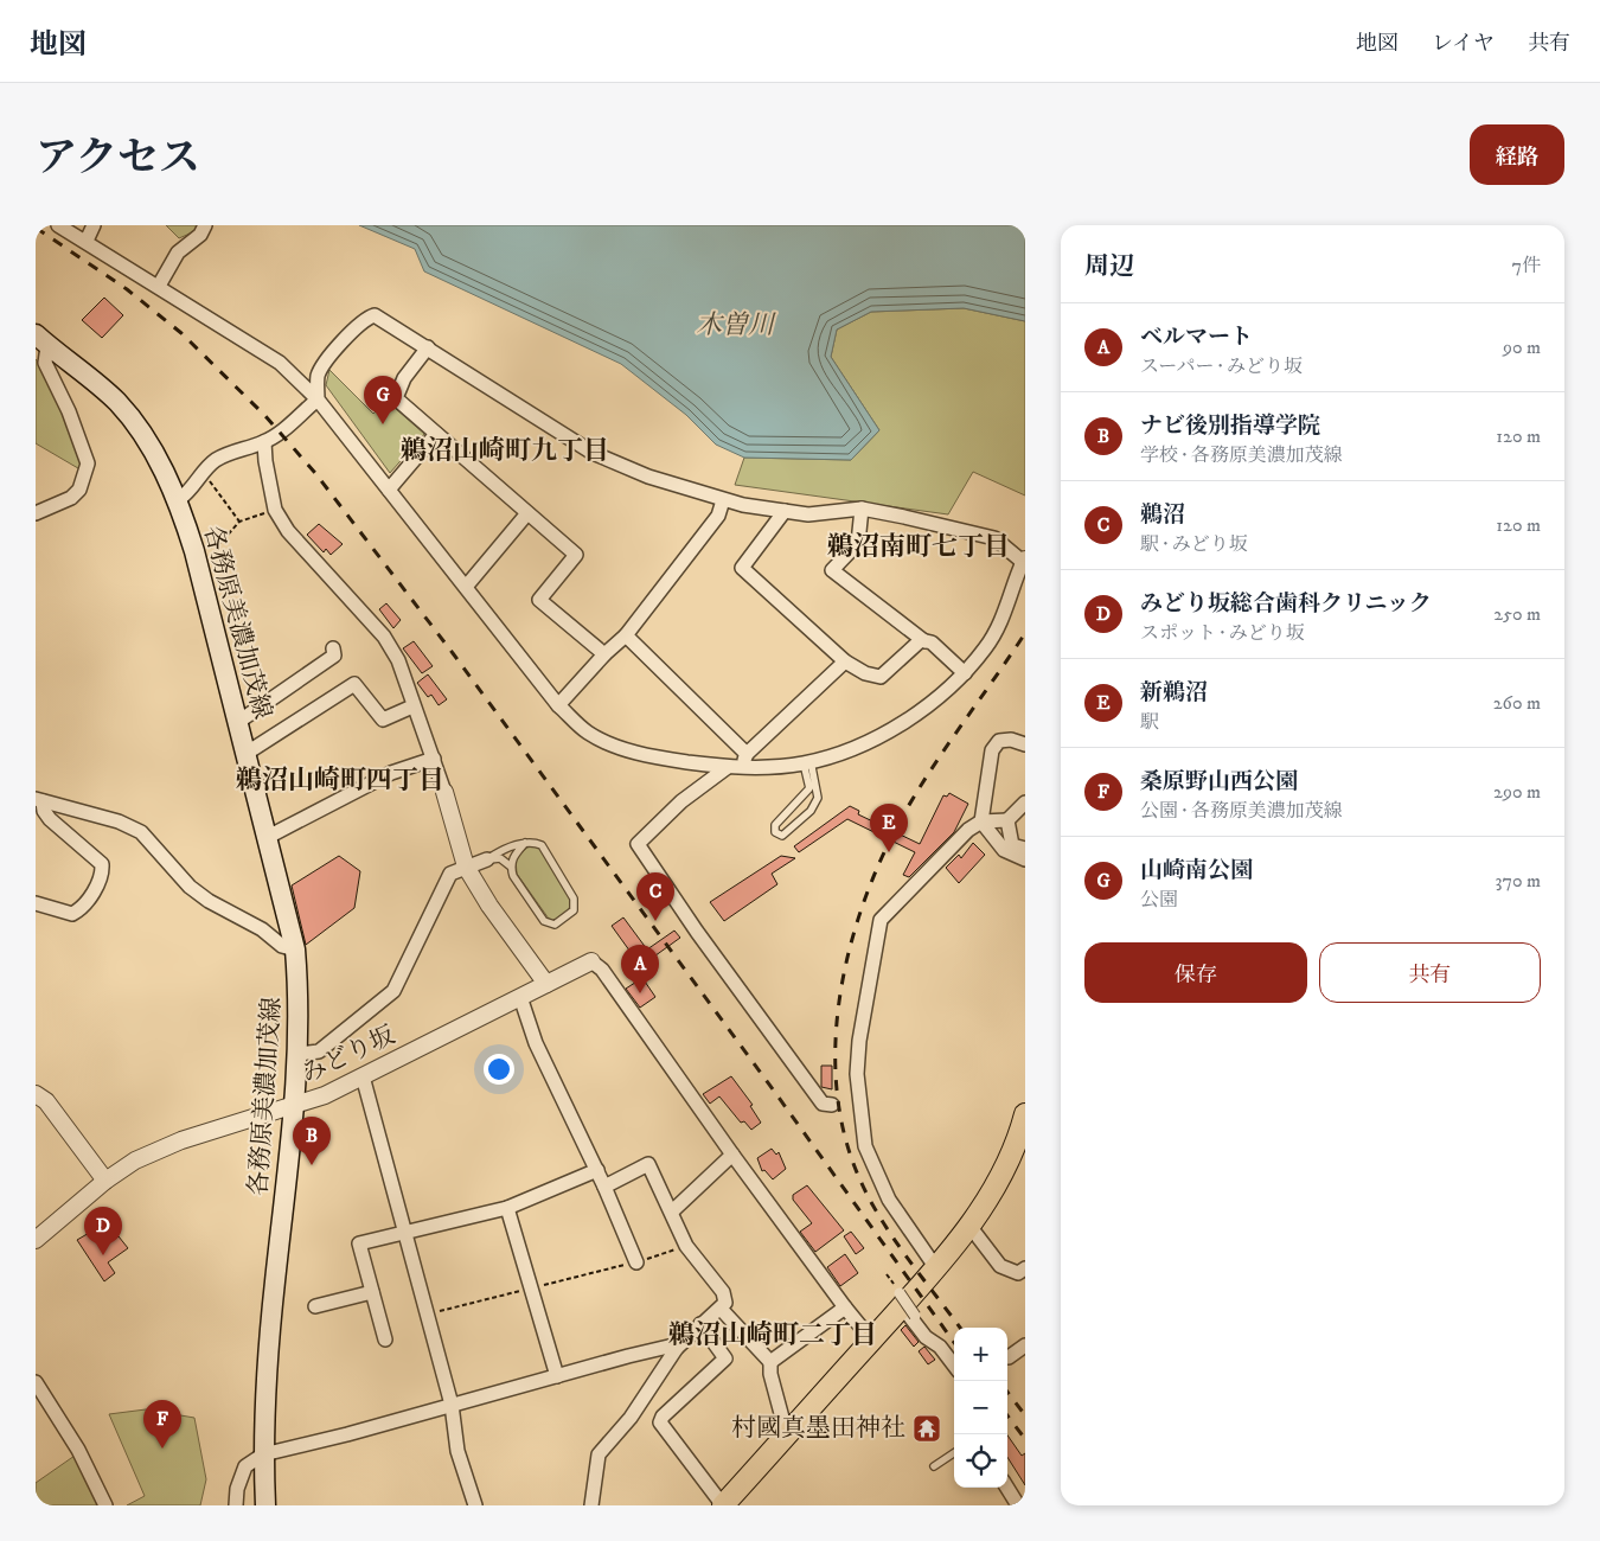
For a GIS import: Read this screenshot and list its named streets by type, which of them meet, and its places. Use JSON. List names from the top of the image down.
{
  "streets": {
    "main road": ["各務原美濃加茂線"],
    "street": ["みどり坂"]
  },
  "crossings": [
    ["各務原美濃加茂線", "みどり坂"]
  ],
  "districts": [
    "鵜沼山崎町九丁目",
    "鵜沼南町七丁目",
    "鵜沼山崎町四丁目",
    "鵜沼山崎町二丁目"
  ],
  "water": ["木曽川"],
  "places": {
    "temple": ["村國真墨田神社"]
  },
  "page": {
    "header": "地図",
    "nav": ["地図", "レイヤ", "共有"],
    "title": "アクセス",
    "buttons": [
      "経路",
      ["保存", "共有"]
    ],
    "heading": ["周辺", "7件"],
    "list": [
      {
        "mark": "A",
        "name": "ベルマート",
        "note": "スーパー · みどり坂",
        "value": "90 m"
      },
      {
        "mark": "B",
        "name": "ナビ後別指導学院",
        "note": "学校 · 各務原美濃加茂線",
        "value": "120 m"
      },
      {
        "mark": "C",
        "name": "鵜沼",
        "note": "駅 · みどり坂",
        "value": "120 m"
      },
      {
        "mark": "D",
        "name": "みどり坂総合歯科クリニック",
        "note": "スポット · みどり坂",
        "value": "250 m"
      },
      {
        "mark": "E",
        "name": "新鵜沼",
        "note": "駅",
        "value": "260 m"
      },
      {
        "mark": "F",
        "name": "桑原野山西公園",
        "note": "公園 · 各務原美濃加茂線",
        "value": "290 m"
      },
      {
        "mark": "G",
        "name": "山崎南公園",
        "note": "公園",
        "value": "370 m"
      }
    ],
    "pins": [
      "G",
      "E",
      "C",
      "A",
      "B",
      "D",
      "F"
    ],
    "map_buttons": ["+", "−"]
  }
}
